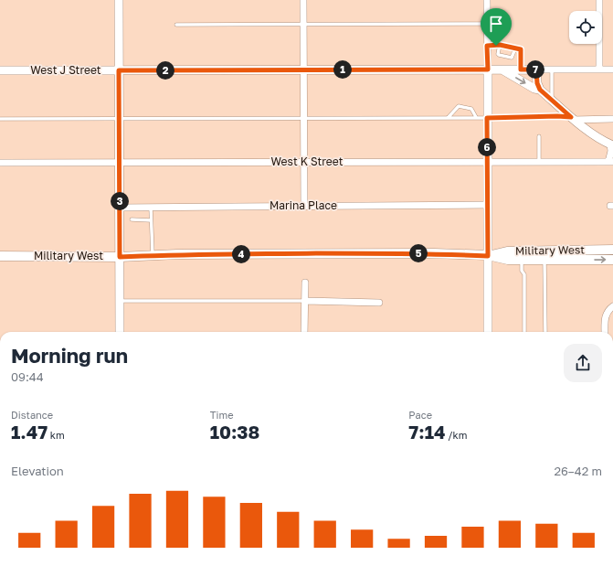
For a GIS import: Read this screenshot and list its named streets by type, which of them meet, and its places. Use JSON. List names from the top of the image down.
{
  "streets": {
    "main road": ["Military West"],
    "street": ["West J Street", "West K Street", "Marina Place"]
  },
  "page": {
    "pins": [
      "1",
      "7",
      "2",
      "6",
      "3",
      "5",
      "4"
    ],
    "heading": ["Morning run", "09:44"],
    "stats": [
      ["Distance", "1.47 km"],
      ["Time", "10:38"],
      ["Pace", "7:14 /km"]
    ],
    "chart": ["Elevation", "26–42 m"]
  }
}
